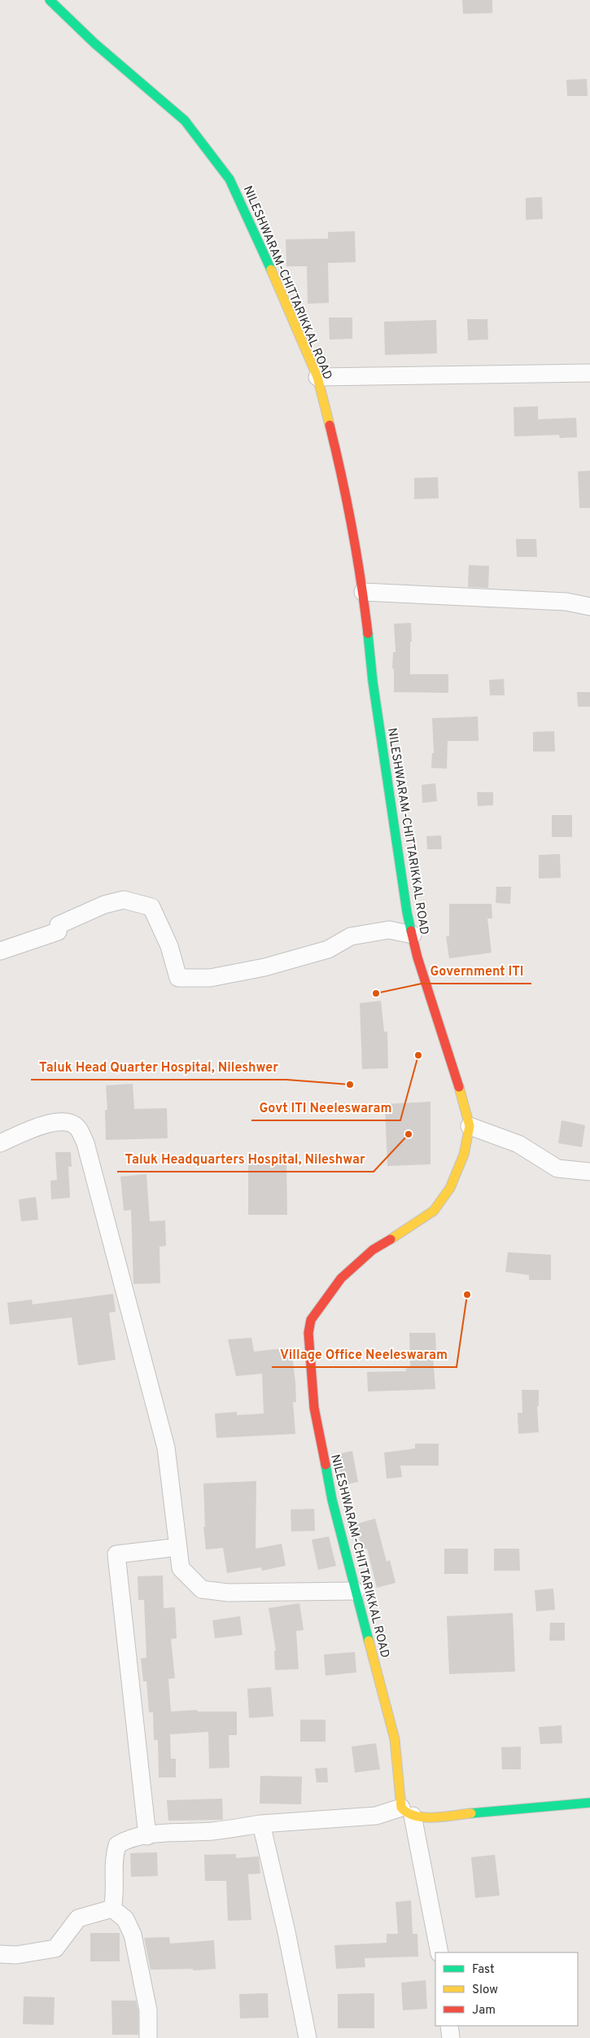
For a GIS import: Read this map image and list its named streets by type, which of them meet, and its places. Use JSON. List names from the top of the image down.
{
  "streets": {
    "main road": ["NILESHWARAM-CHITTARIKKAL ROAD"]
  },
  "places": [
    "Government ITI",
    "Govt ITI Neeleswaram",
    "Taluk Head Quarter Hospital, Nileshwer",
    "Taluk Headquarters Hospital, Nileshwar",
    "Village Office Neeleswaram"
  ],
  "legend": ["Fast", "Slow", "Jam"]
}
